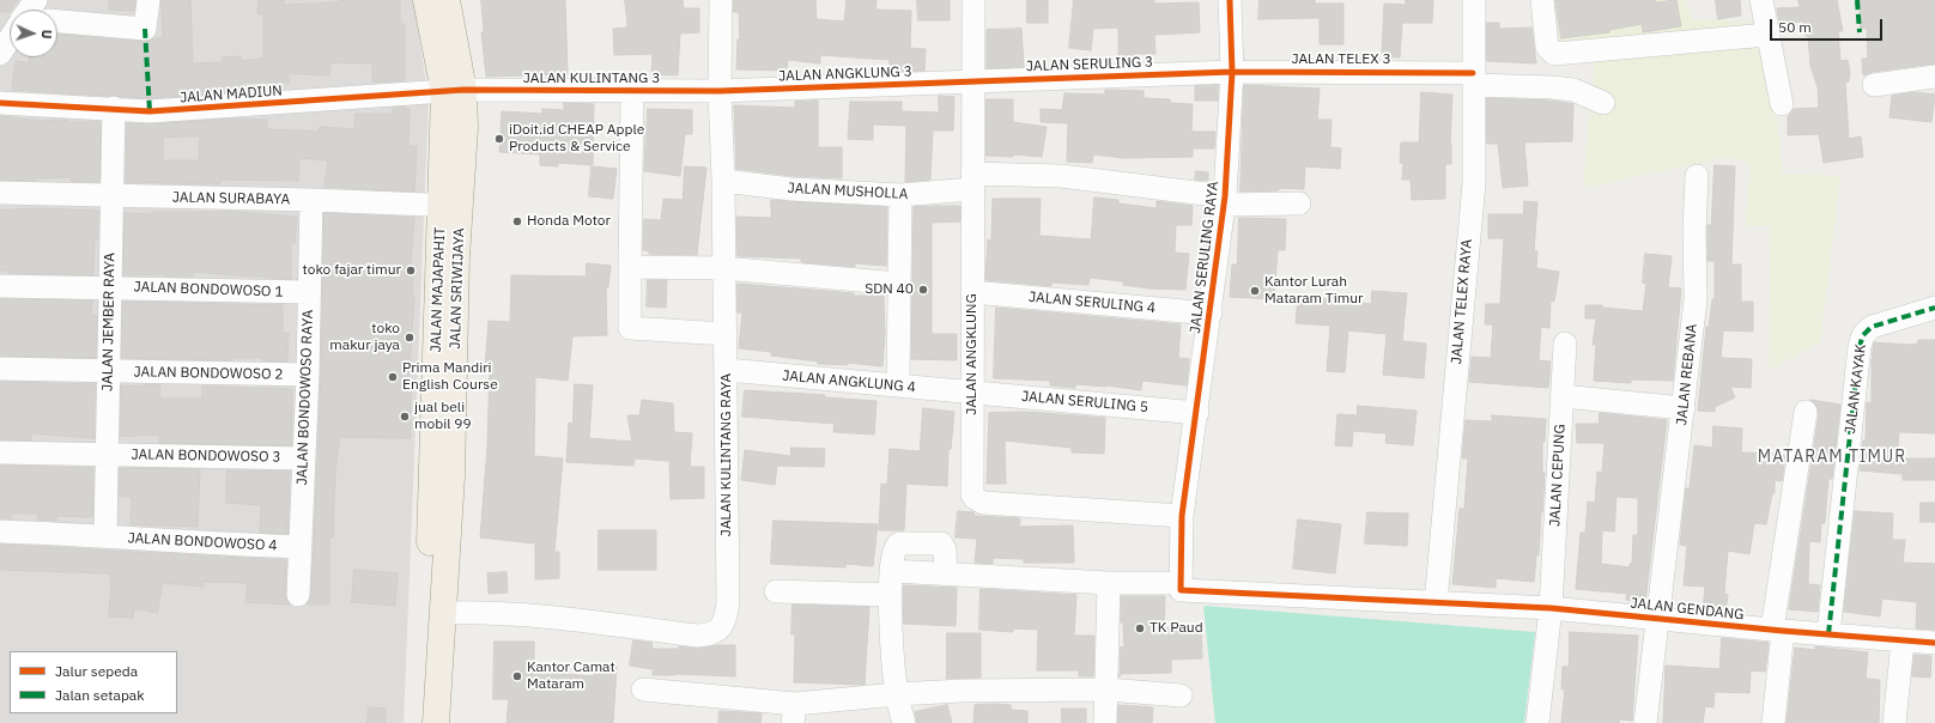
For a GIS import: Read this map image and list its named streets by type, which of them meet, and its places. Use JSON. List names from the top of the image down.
{
  "streets": {
    "main road": ["JALAN SRIWIJAYA"],
    "street": [
      "JALAN TELEX 3",
      "JALAN SERULING 3",
      "JALAN ANGKLUNG 3",
      "JALAN KULINTANG 3",
      "JALAN MADIUN",
      "JALAN MUSHOLLA",
      "JALAN SURABAYA",
      "JALAN SERULING RAYA",
      "JALAN BONDOWOSO 1",
      "JALAN TELEX RAYA",
      "JALAN SERULING 4",
      "JALAN JEMBER RAYA",
      "JALAN ANGKLUNG",
      "JALAN BONDOWOSO 2",
      "JALAN REBANA",
      "JALAN ANGKLUNG 4",
      "JALAN KAYAK",
      "JALAN BONDOWOSO RAYA",
      "JALAN SERULING 5",
      "JALAN KULINTANG RAYA",
      "JALAN BONDOWOSO 3",
      "JALAN CEPUNG",
      "JALAN BONDOWOSO 4",
      "JALAN GENDANG"
    ]
  },
  "crossings": [
    ["JALAN TELEX 3", "JALAN SERULING 3"],
    ["JALAN TELEX 3", "JALAN SERULING RAYA"],
    ["JALAN TELEX 3", "JALAN TELEX RAYA"],
    ["JALAN SERULING 3", "JALAN ANGKLUNG 3"],
    ["JALAN SERULING 3", "JALAN ANGKLUNG"],
    ["JALAN ANGKLUNG 3", "JALAN KULINTANG 3"],
    ["JALAN ANGKLUNG 3", "JALAN ANGKLUNG"],
    ["JALAN ANGKLUNG 3", "JALAN KULINTANG RAYA"],
    ["JALAN KULINTANG 3", "JALAN MADIUN"],
    ["JALAN KULINTANG 3", "JALAN SRIWIJAYA"],
    ["JALAN KULINTANG 3", "JALAN KULINTANG RAYA"],
    ["JALAN MADIUN", "JALAN SRIWIJAYA"],
    ["JALAN MADIUN", "JALAN JEMBER RAYA"],
    ["JALAN MUSHOLLA", "JALAN SERULING RAYA"],
    ["JALAN MUSHOLLA", "JALAN ANGKLUNG"],
    ["JALAN MUSHOLLA", "JALAN KULINTANG RAYA"],
    ["JALAN SURABAYA", "JALAN SRIWIJAYA"],
    ["JALAN SURABAYA", "JALAN JEMBER RAYA"],
    ["JALAN SURABAYA", "JALAN BONDOWOSO RAYA"],
    ["JALAN SERULING RAYA", "JALAN TELEX RAYA"],
    ["JALAN SERULING RAYA", "JALAN SERULING 4"],
    ["JALAN SERULING RAYA", "JALAN ANGKLUNG"],
    ["JALAN SERULING RAYA", "JALAN SERULING 5"],
    ["JALAN SERULING RAYA", "JALAN GENDANG"],
    ["JALAN SRIWIJAYA", "JALAN KULINTANG RAYA"],
    ["JALAN BONDOWOSO 1", "JALAN JEMBER RAYA"],
    ["JALAN BONDOWOSO 1", "JALAN BONDOWOSO RAYA"],
    ["JALAN TELEX RAYA", "JALAN GENDANG"],
    ["JALAN SERULING 4", "JALAN ANGKLUNG"],
    ["JALAN JEMBER RAYA", "JALAN BONDOWOSO 2"],
    ["JALAN JEMBER RAYA", "JALAN BONDOWOSO 3"],
    ["JALAN JEMBER RAYA", "JALAN BONDOWOSO 4"],
    ["JALAN ANGKLUNG", "JALAN ANGKLUNG 4"],
    ["JALAN ANGKLUNG", "JALAN SERULING 5"],
    ["JALAN BONDOWOSO 2", "JALAN BONDOWOSO RAYA"],
    ["JALAN REBANA", "JALAN GENDANG"],
    ["JALAN ANGKLUNG 4", "JALAN SERULING 5"],
    ["JALAN ANGKLUNG 4", "JALAN KULINTANG RAYA"],
    ["JALAN KAYAK", "JALAN GENDANG"],
    ["JALAN BONDOWOSO RAYA", "JALAN BONDOWOSO 3"],
    ["JALAN BONDOWOSO RAYA", "JALAN BONDOWOSO 4"],
    ["JALAN CEPUNG", "JALAN GENDANG"]
  ],
  "districts": ["MATARAM TIMUR"],
  "places": [
    "iDoit.id CHEAP Apple Products & Service",
    "Honda Motor",
    "toko fajar timur",
    "SDN 40",
    "Kantor Lurah Mataram Timur",
    "toko makur jaya",
    "Prima Mandiri English Course",
    "jual beli mobil 99",
    "TK Paud",
    "Kantor Camat Mataram"
  ],
  "legend": ["Jalur sepeda", "Jalan setapak"],
  "scale_bar": "50 m",
  "north": "right"
}
